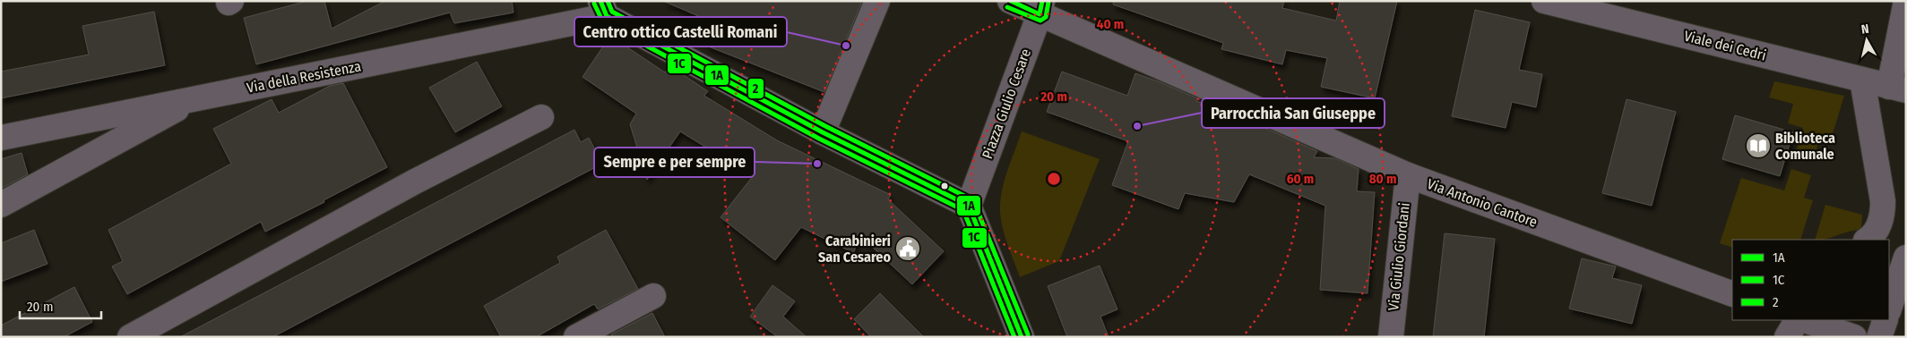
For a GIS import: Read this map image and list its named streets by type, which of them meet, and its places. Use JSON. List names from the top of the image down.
{
  "streets": {
    "street": [
      "Viale dei Cedri",
      "Via della Resistenza",
      "Piazza Giulio Cesare",
      "Via Antonio Cantore",
      "Via Giulio Giordani"
    ]
  },
  "crossings": [
    ["Piazza Giulio Cesare", "Via Antonio Cantore"],
    ["Via Antonio Cantore", "Via Giulio Giordani"]
  ],
  "places": {
    "other": ["Centro ottico Castelli Romani", "Parrocchia San Giuseppe", "Sempre e per sempre"],
    "library": ["Biblioteca Comunale"],
    "public building": ["Carabinieri San Cesareo"]
  },
  "lines": ["transit line 1A", "transit line 2", "transit line 1C"],
  "legend": ["1A", "1C", "2"],
  "scale_bar": "20 m",
  "north": "top",
  "rings": [
    "40 m",
    "20 m",
    "60 m",
    "80 m"
  ]
}
